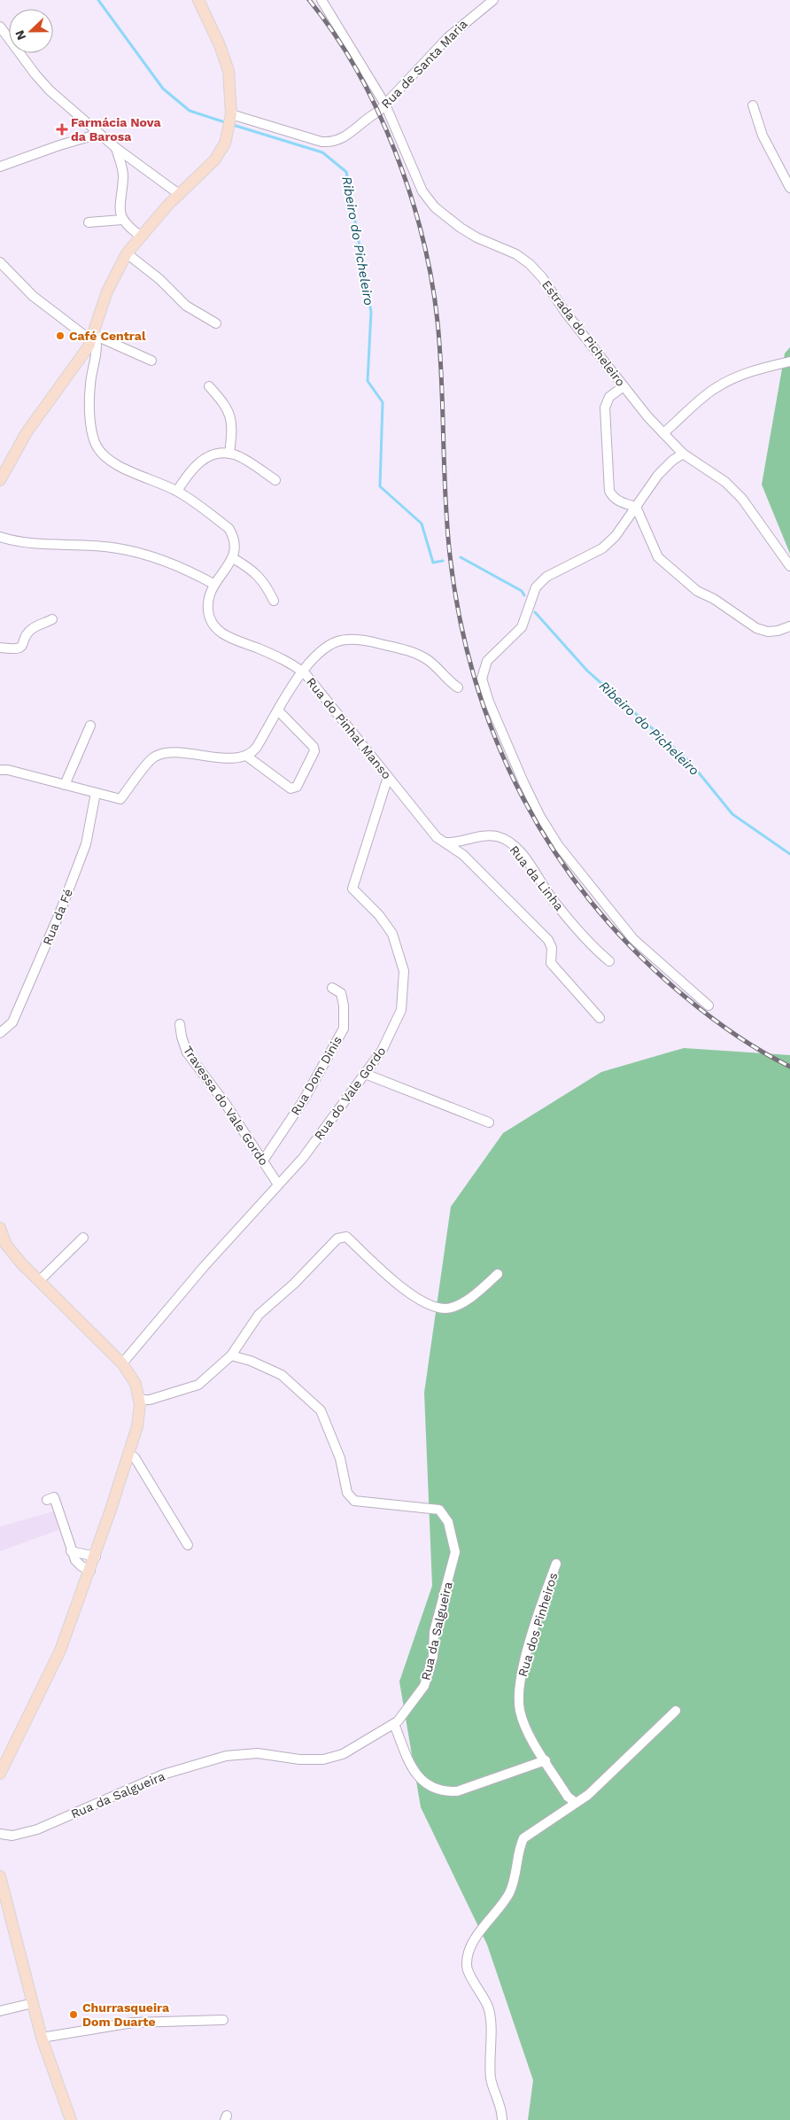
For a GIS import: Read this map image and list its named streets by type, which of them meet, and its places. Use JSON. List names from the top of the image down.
{
  "streets": {
    "street": [
      "Rua de Santa Maria",
      "Estrada do Picheleiro",
      "Rua do Pinhal Manso",
      "Rua da Linha",
      "Rua da Fé",
      "Rua Dom Dinis",
      "Rua do Vale Gordo",
      "Travessa do Vale Gordo",
      "Rua dos Pinheiros",
      "Rua da Salgueira"
    ]
  },
  "crossings": [
    ["Rua de Santa Maria", "Estrada do Picheleiro"],
    ["Rua do Pinhal Manso", "Rua da Linha"],
    ["Rua do Pinhal Manso", "Rua do Vale Gordo"],
    ["Rua Dom Dinis", "Travessa do Vale Gordo"],
    ["Rua do Vale Gordo", "Travessa do Vale Gordo"]
  ],
  "water": ["Ribeiro do Picheleiro"],
  "places": {
    "health": ["Farmácia Nova da Barosa"],
    "other": ["Café Central", "Churrasqueira Dom Duarte"]
  },
  "north": "left"
}
